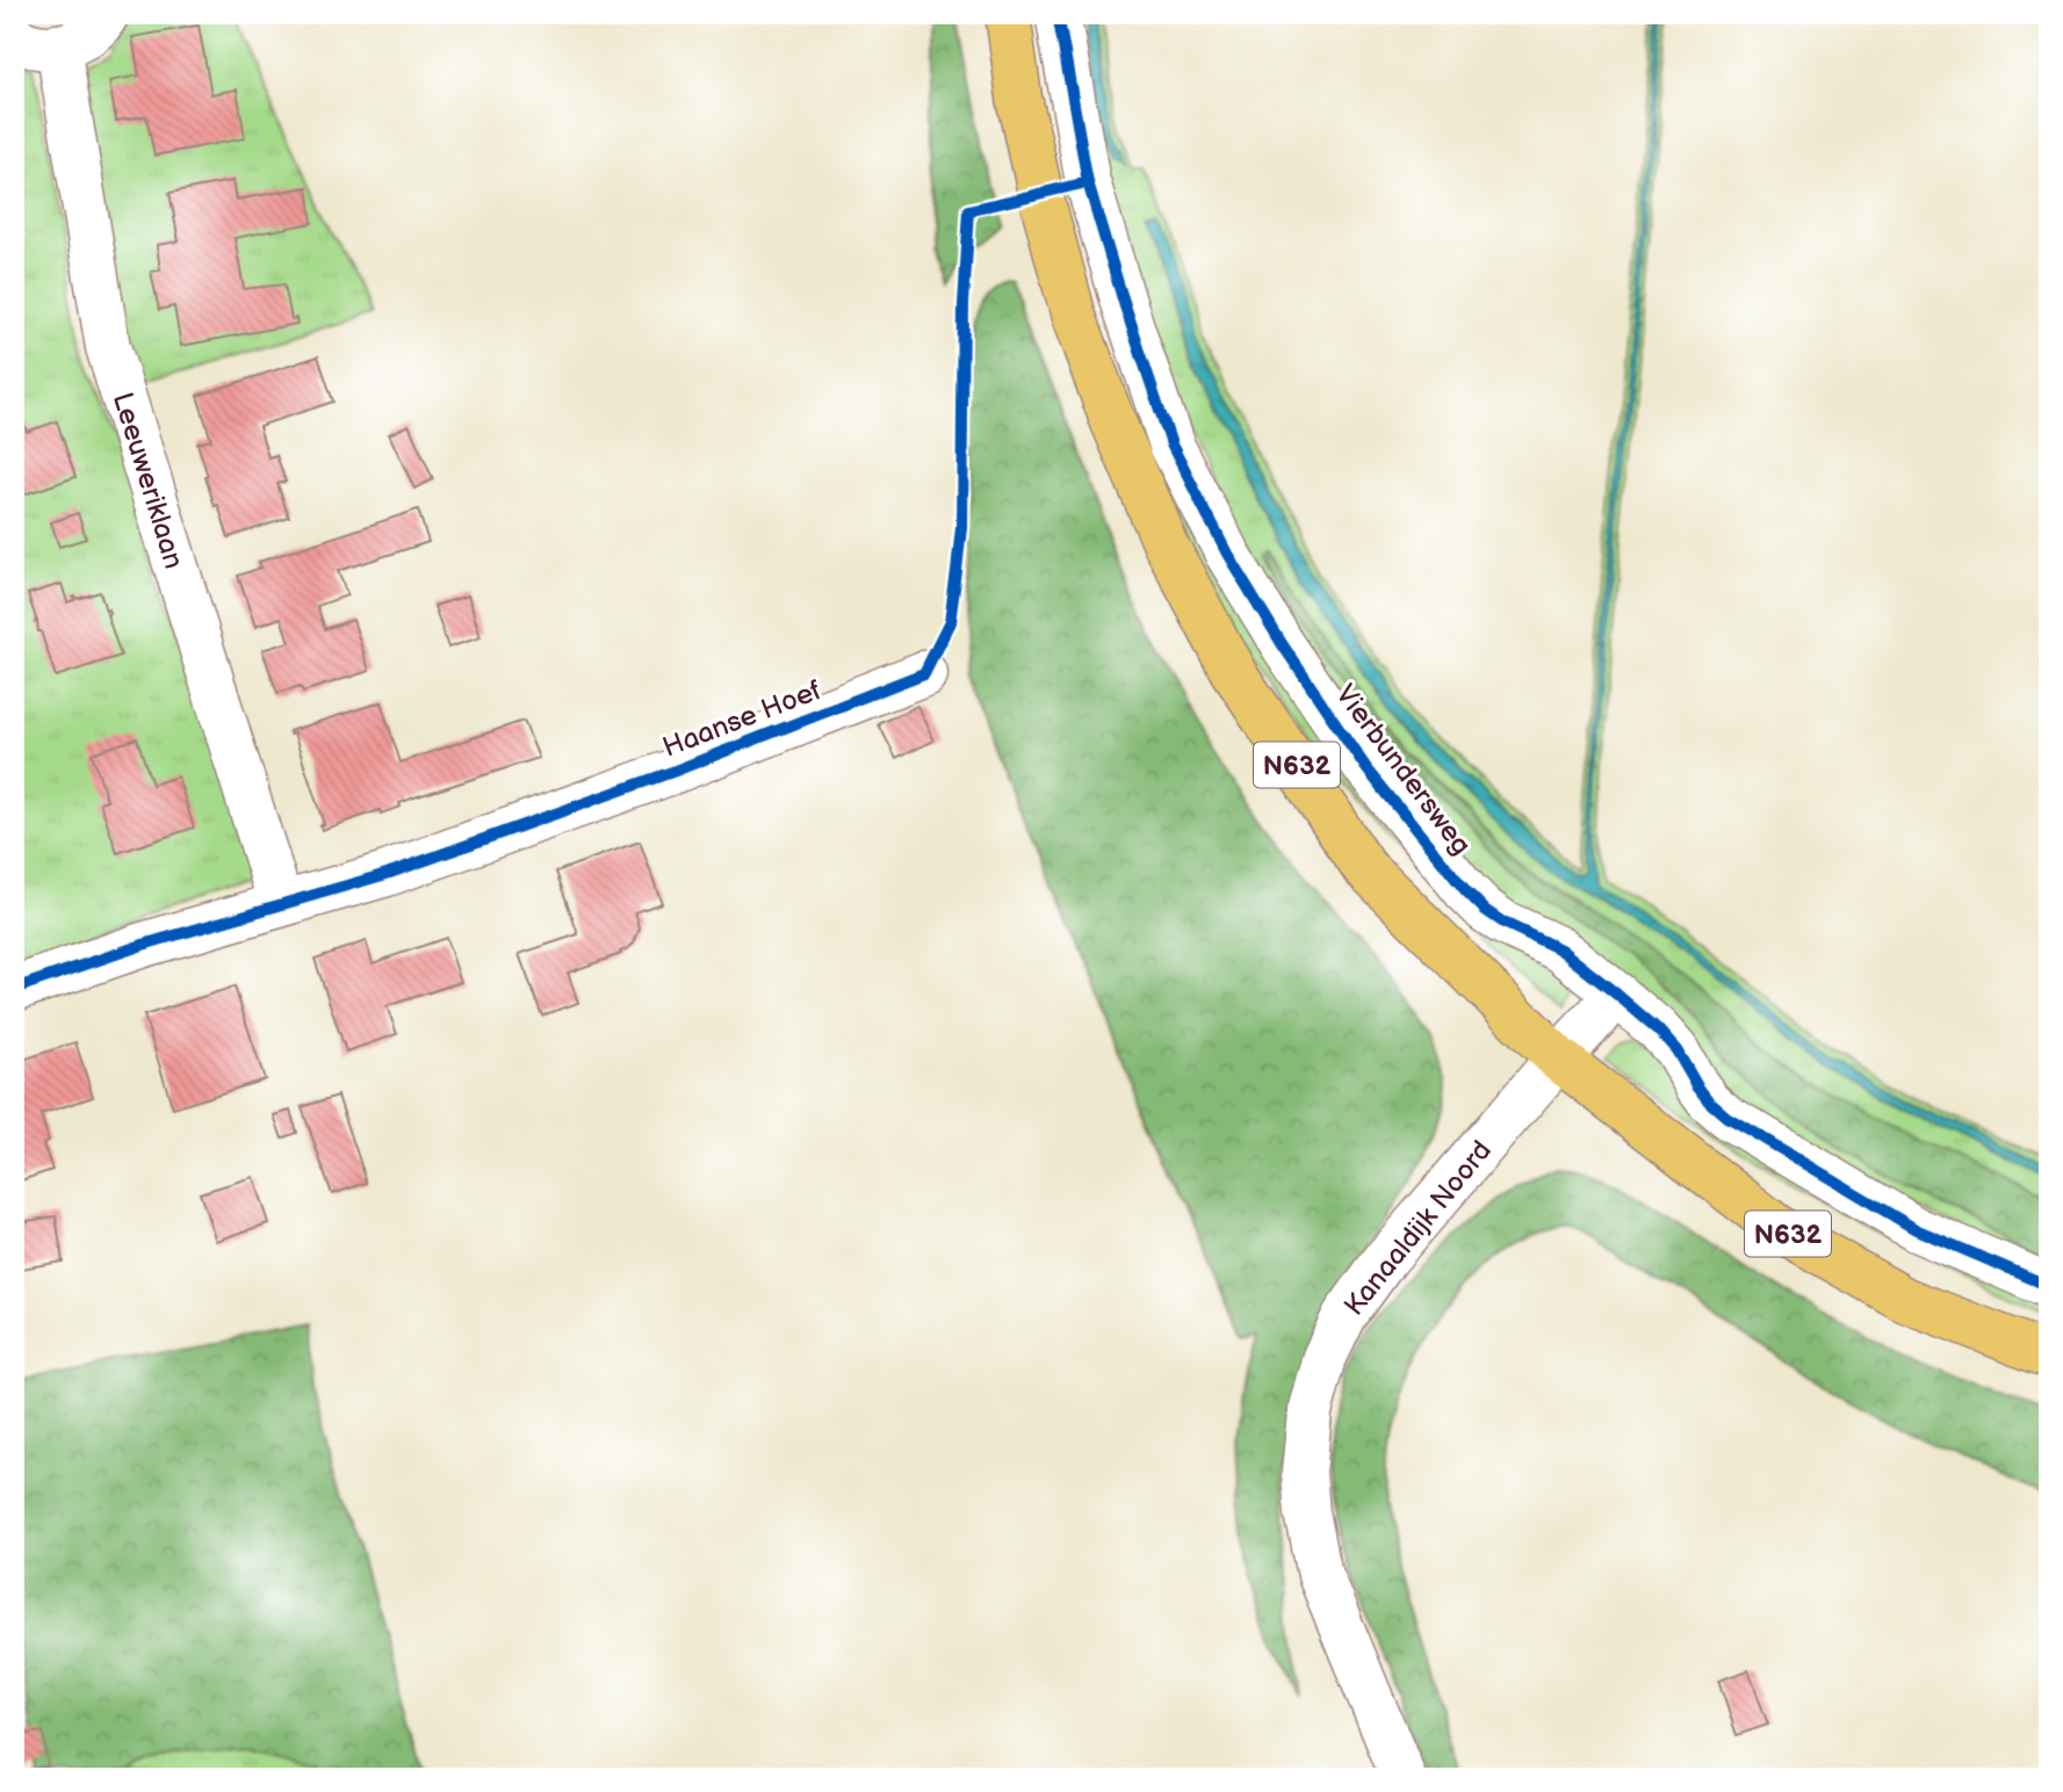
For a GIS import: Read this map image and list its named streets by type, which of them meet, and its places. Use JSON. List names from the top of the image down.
{
  "streets": {
    "main road": ["N632"],
    "street": [
      "Leeuweriklaan",
      "Haanse Hoef",
      "Vierbundersweg",
      "Kanaaldijk Noord"
    ]
  },
  "crossings": [
    ["Leeuweriklaan", "Haanse Hoef"],
    ["N632", "Kanaaldijk Noord"],
    ["Vierbundersweg", "Kanaaldijk Noord"]
  ]
}
